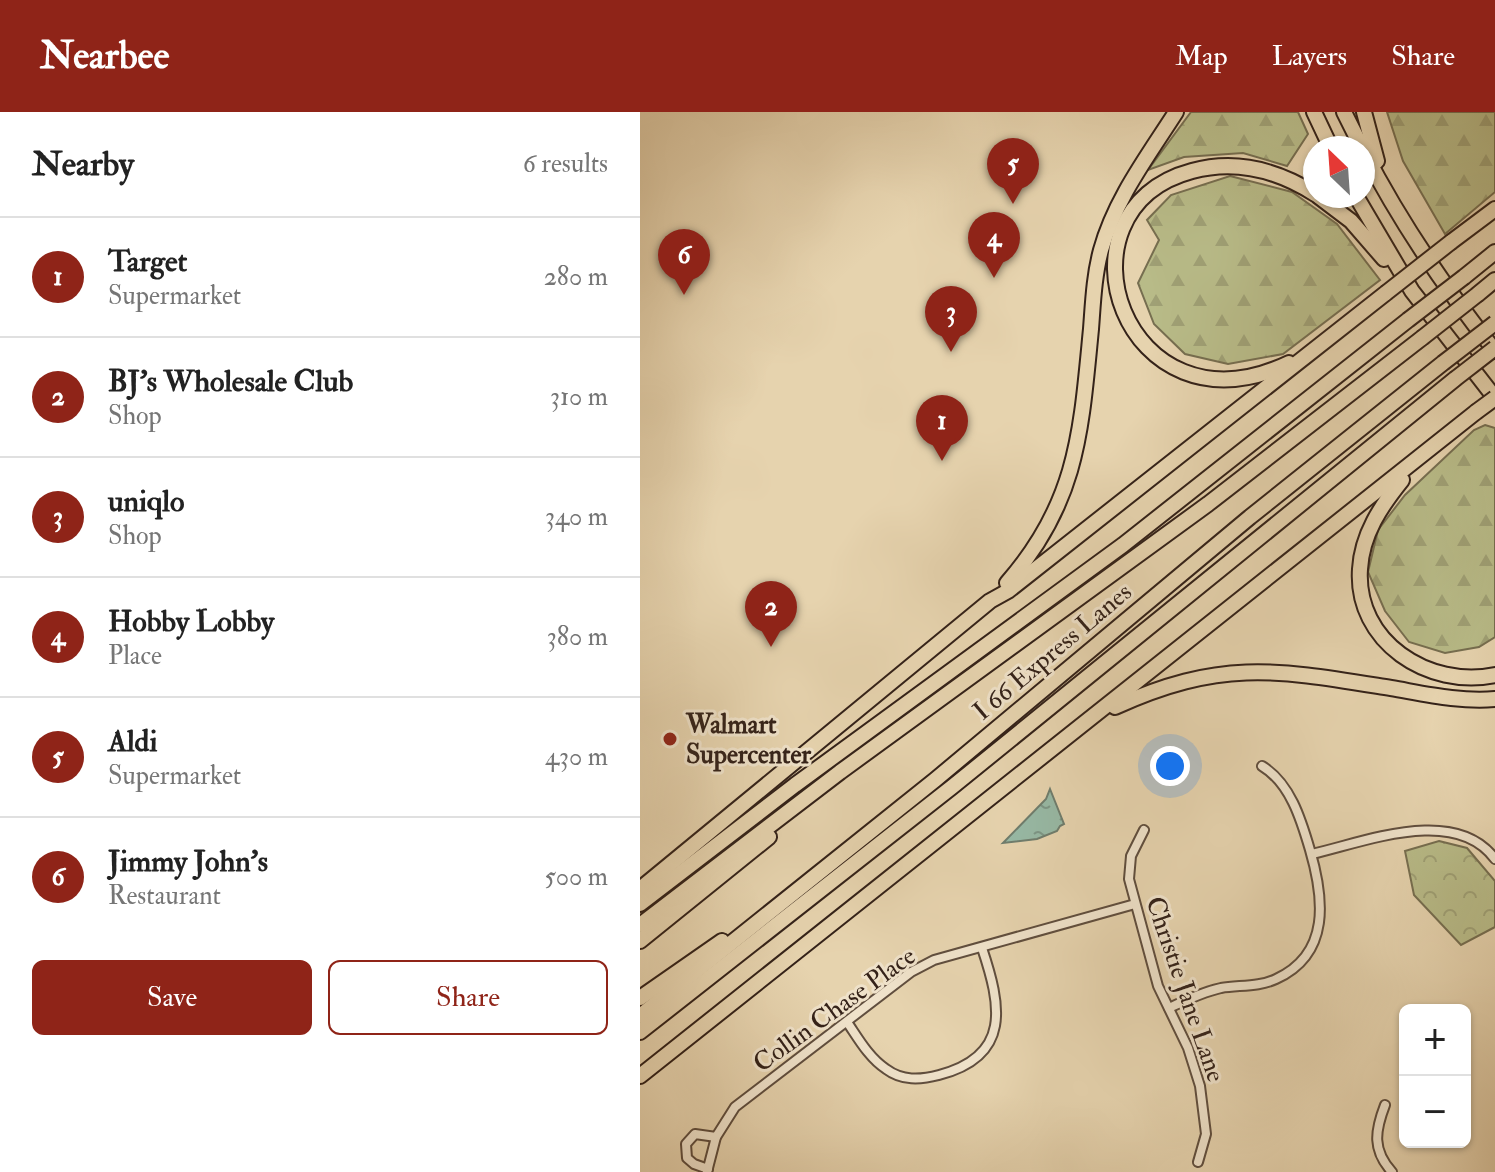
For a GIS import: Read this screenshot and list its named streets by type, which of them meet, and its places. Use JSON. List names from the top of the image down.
{
  "streets": {
    "highway": ["I 66 Express Lanes"],
    "street": ["Christie Jane Lane", "Collin Chase Place"]
  },
  "crossings": [
    ["Christie Jane Lane", "Collin Chase Place"]
  ],
  "places": ["Walmart Supercenter"],
  "north": "top left",
  "page": {
    "header": "Nearbee",
    "nav": ["Map", "Layers", "Share"],
    "heading": ["Nearby", "6 results"],
    "pins": [
      "5",
      "4",
      "6",
      "3",
      "1",
      "2"
    ],
    "list": [
      {
        "mark": "1",
        "name": "Target",
        "note": "Supermarket",
        "value": "280 m"
      },
      {
        "mark": "2",
        "name": "BJ's Wholesale Club",
        "note": "Shop",
        "value": "310 m"
      },
      {
        "mark": "3",
        "name": "uniqlo",
        "note": "Shop",
        "value": "340 m"
      },
      {
        "mark": "4",
        "name": "Hobby Lobby",
        "note": "Place",
        "value": "380 m"
      },
      {
        "mark": "5",
        "name": "Aldi",
        "note": "Supermarket",
        "value": "430 m"
      },
      {
        "mark": "6",
        "name": "Jimmy John's",
        "note": "Restaurant",
        "value": "500 m"
      }
    ],
    "buttons": ["Save", "Share"],
    "map_buttons": ["+", "−"]
  }
}
